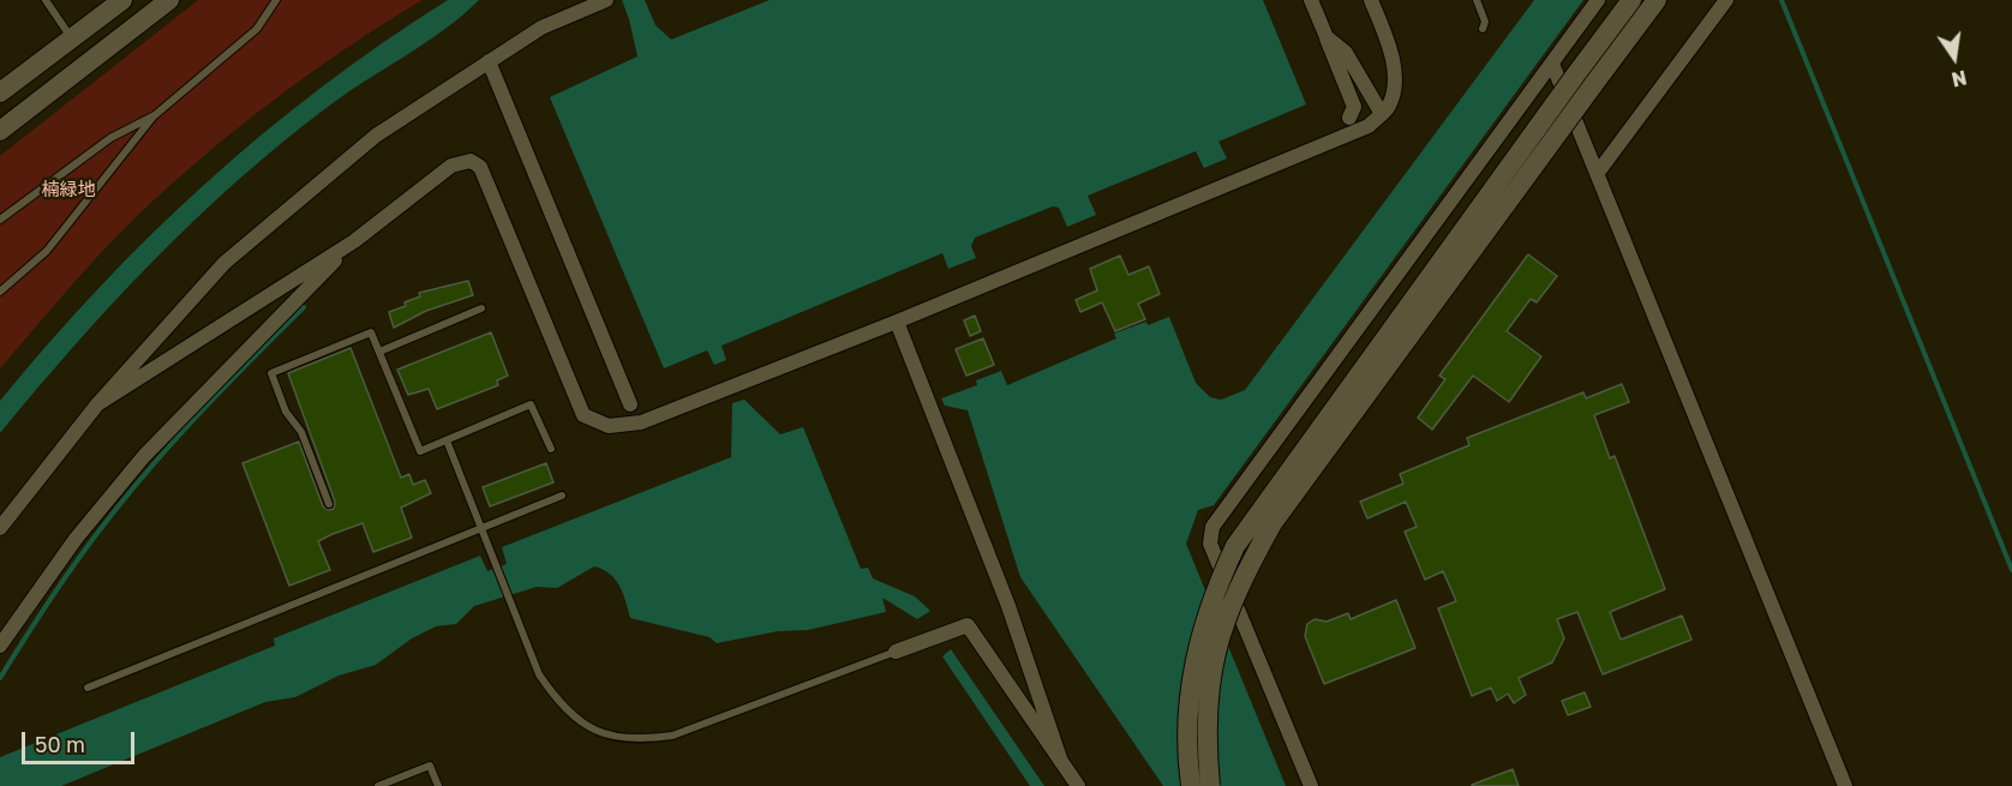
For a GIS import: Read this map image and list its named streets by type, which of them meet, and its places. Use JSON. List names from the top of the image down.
{
  "parks": ["楠緑地"],
  "scale_bar": "50 m",
  "north": "bottom"
}
